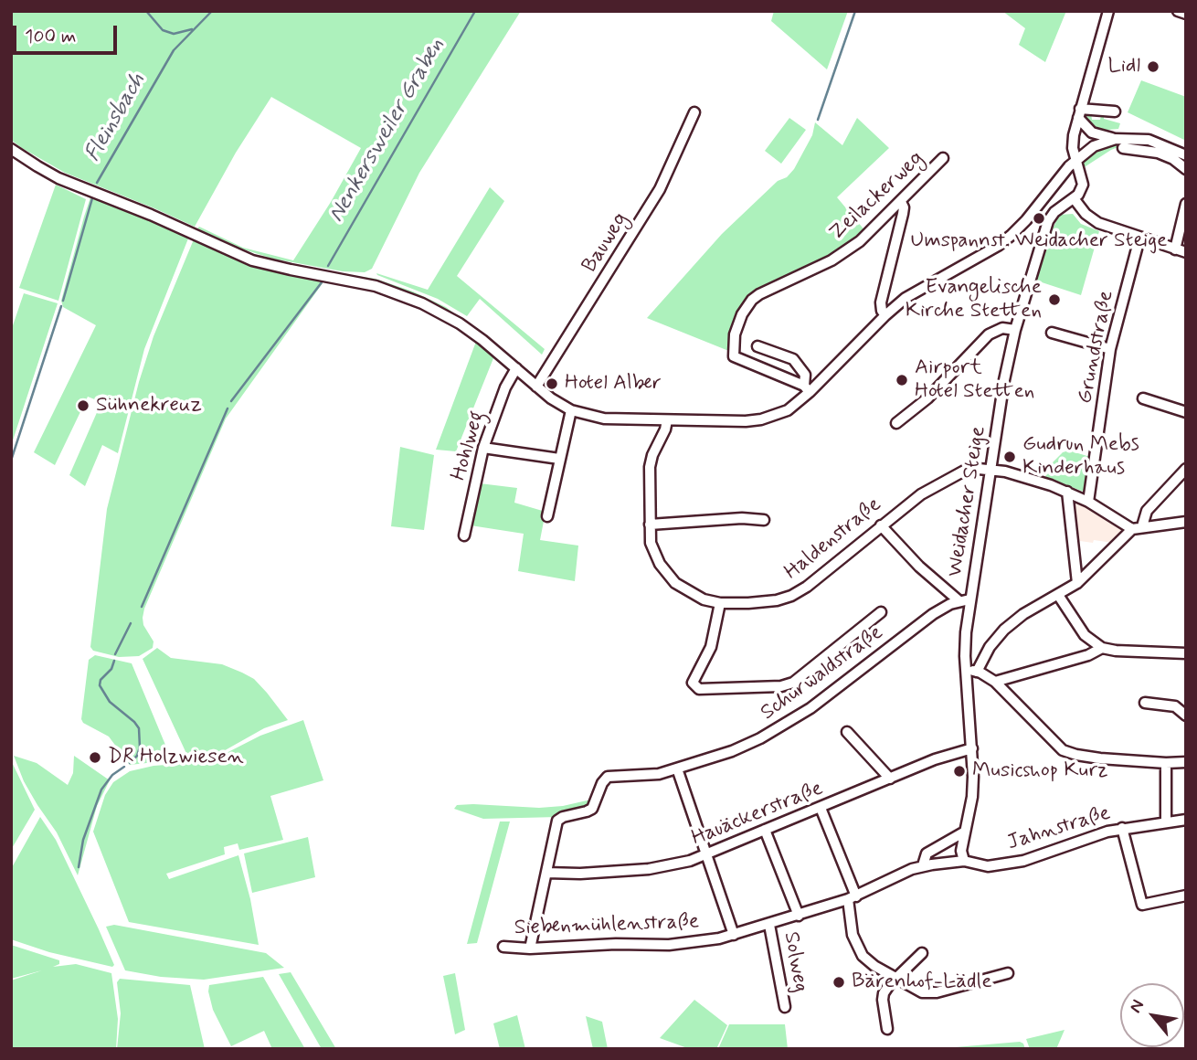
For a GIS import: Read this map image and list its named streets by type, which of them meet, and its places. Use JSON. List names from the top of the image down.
{
  "streets": {
    "street": [
      "Zeilackerweg",
      "Bauweg",
      "Grundstraße",
      "Hohlweg",
      "Weidacher Steige",
      "Haldenstraße",
      "Schurwaldstraße",
      "Hauäckerstraße",
      "Jahnstraße",
      "Siebenmühlenstraße",
      "Solweg"
    ]
  },
  "crossings": [
    ["Weidacher Steige", "Haldenstraße"],
    ["Weidacher Steige", "Schurwaldstraße"],
    ["Weidacher Steige", "Hauäckerstraße"],
    ["Weidacher Steige", "Jahnstraße"],
    ["Schurwaldstraße", "Hauäckerstraße"],
    ["Jahnstraße", "Siebenmühlenstraße"],
    ["Siebenmühlenstraße", "Solweg"]
  ],
  "water": ["Fleinsbach", "Nenkersweiler Graben"],
  "places": [
    "Lidl",
    "Umspannst. Weidacher Steige",
    "Evangelische Kirche Stetten",
    "Airport Hotel Stetten",
    "Hotel Alber",
    "Sühnekreuz",
    "Gudrun Mebs Kinderhaus",
    "DR Holzwiesen",
    "Musicshop Kurz",
    "Bärenhof-Lädle"
  ],
  "scale_bar": "100 m",
  "north": "top left"
}
